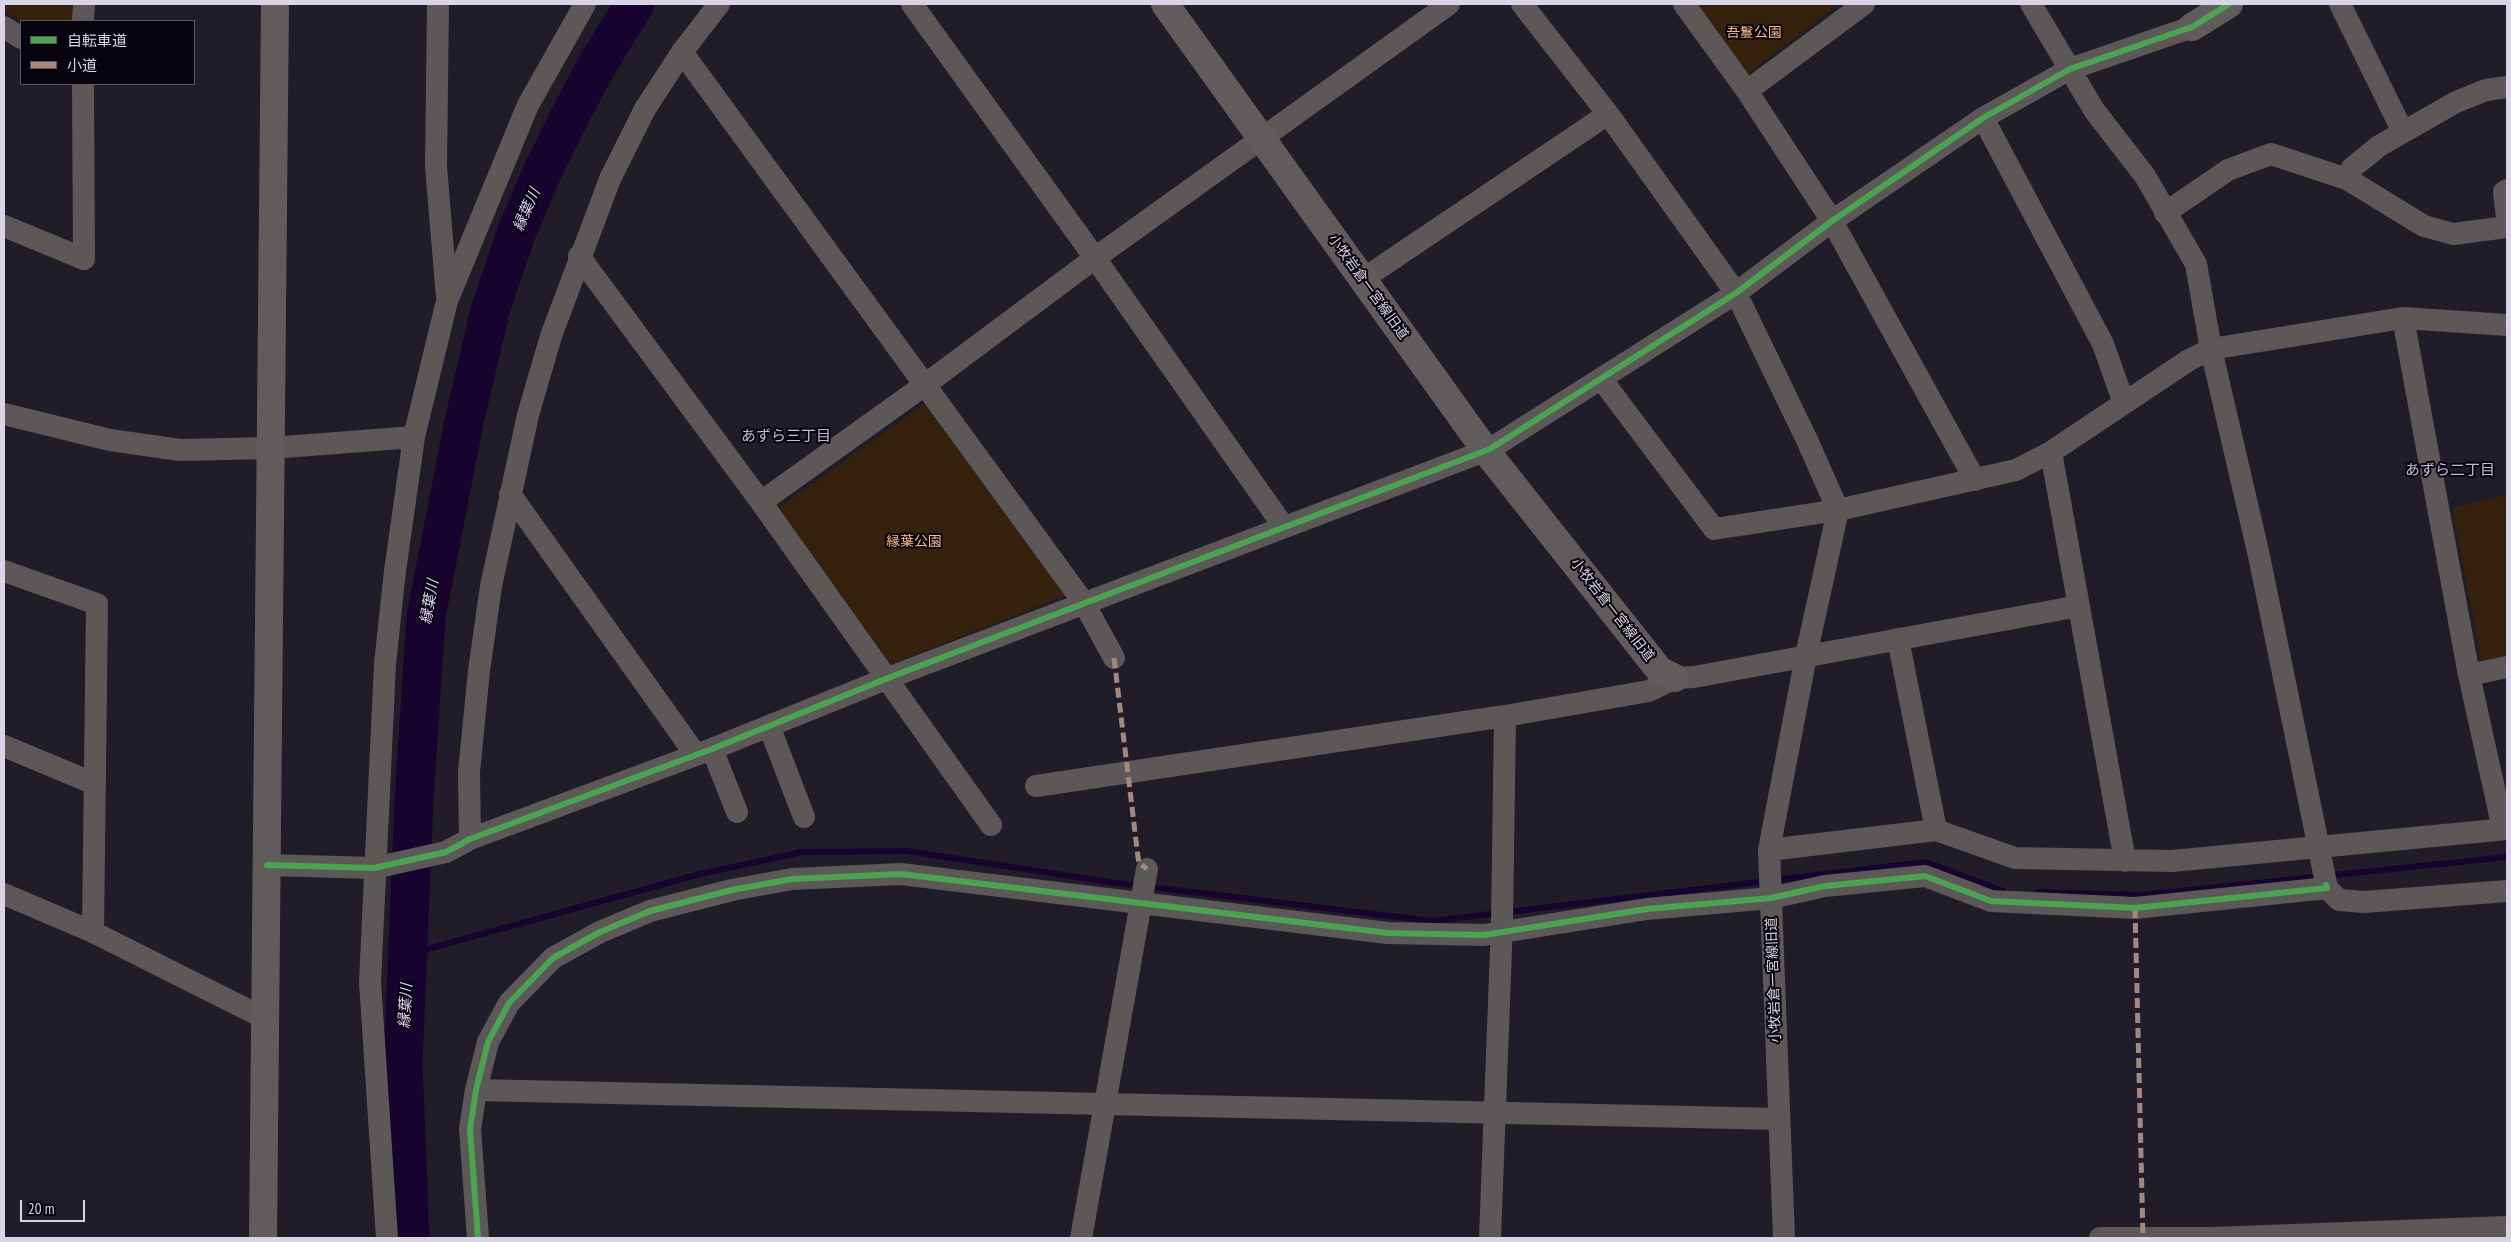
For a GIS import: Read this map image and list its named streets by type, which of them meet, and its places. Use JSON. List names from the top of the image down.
{
  "streets": {
    "street": ["小牧岩倉一宮線旧道"]
  },
  "districts": ["あずら三丁目", "あずら二丁目"],
  "water": ["縁葉川"],
  "parks": ["吾鬘公園", "縁葉公園"],
  "legend": ["自転車道", "小道"],
  "scale_bar": "20 m"
}
